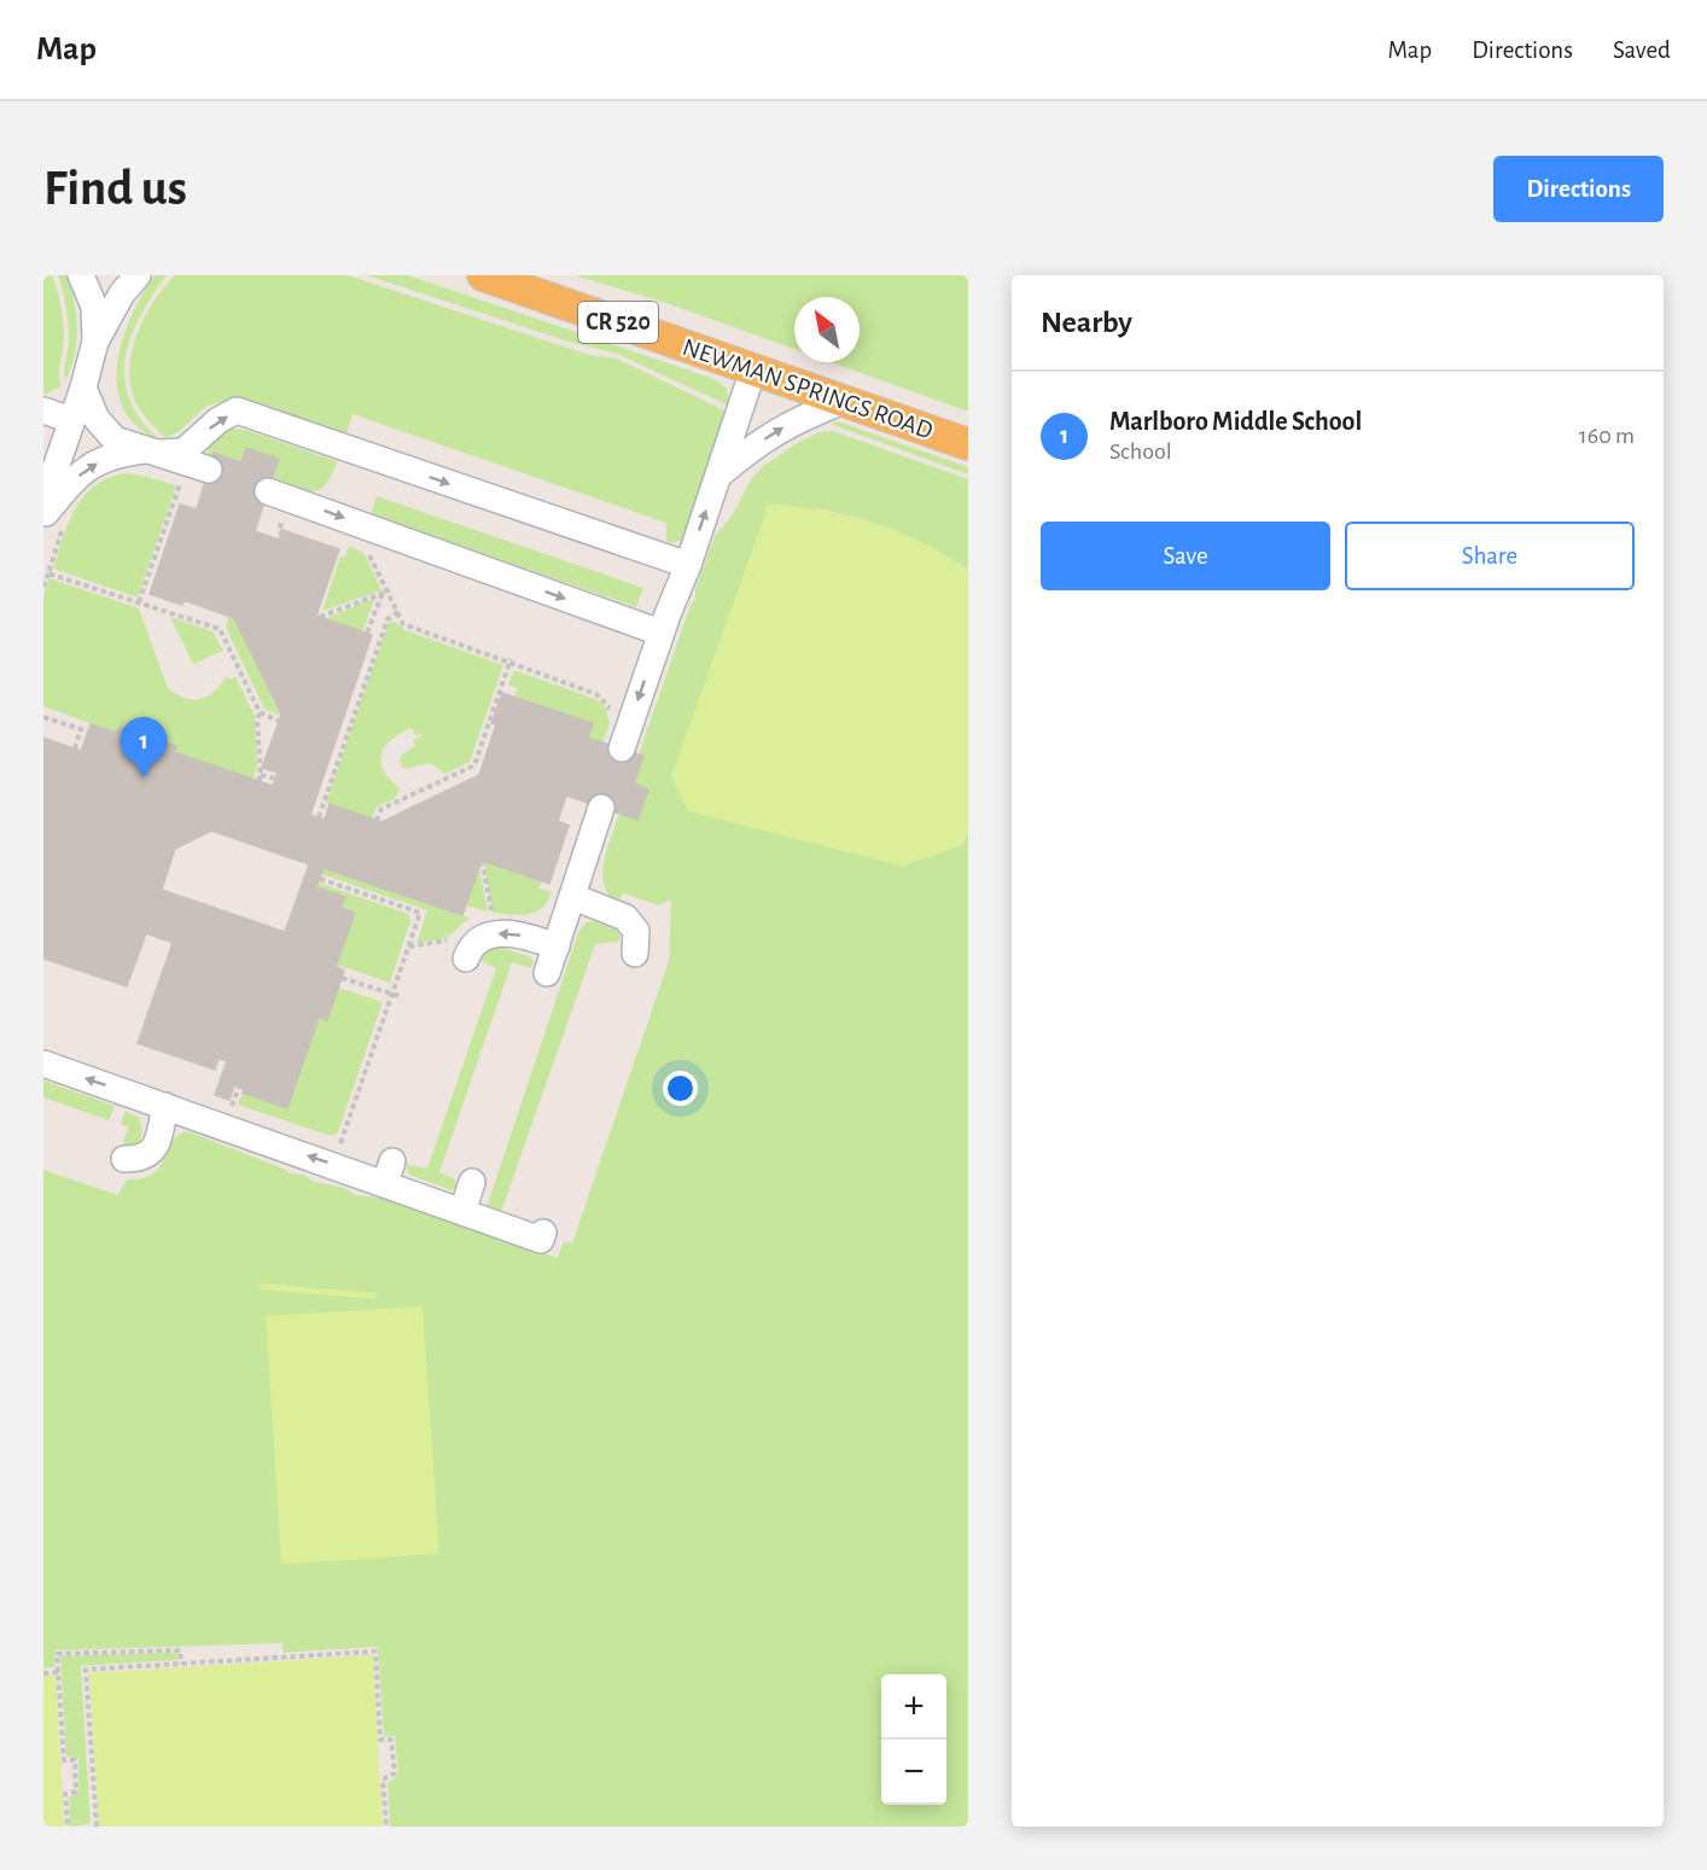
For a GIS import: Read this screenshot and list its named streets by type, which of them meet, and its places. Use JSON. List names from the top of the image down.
{
  "streets": {
    "main road": ["CR 520", "NEWMAN SPRINGS ROAD"]
  },
  "north": "top left",
  "page": {
    "header": "Map",
    "nav": ["Map", "Directions", "Saved"],
    "buttons": [
      "Directions",
      ["Save", "Share"]
    ],
    "title": "Find us",
    "heading": "Nearby",
    "list": [
      {
        "mark": "1",
        "name": "Marlboro Middle School",
        "note": "School",
        "value": "160 m"
      }
    ],
    "pins": "1",
    "map_buttons": ["+", "−"]
  }
}
